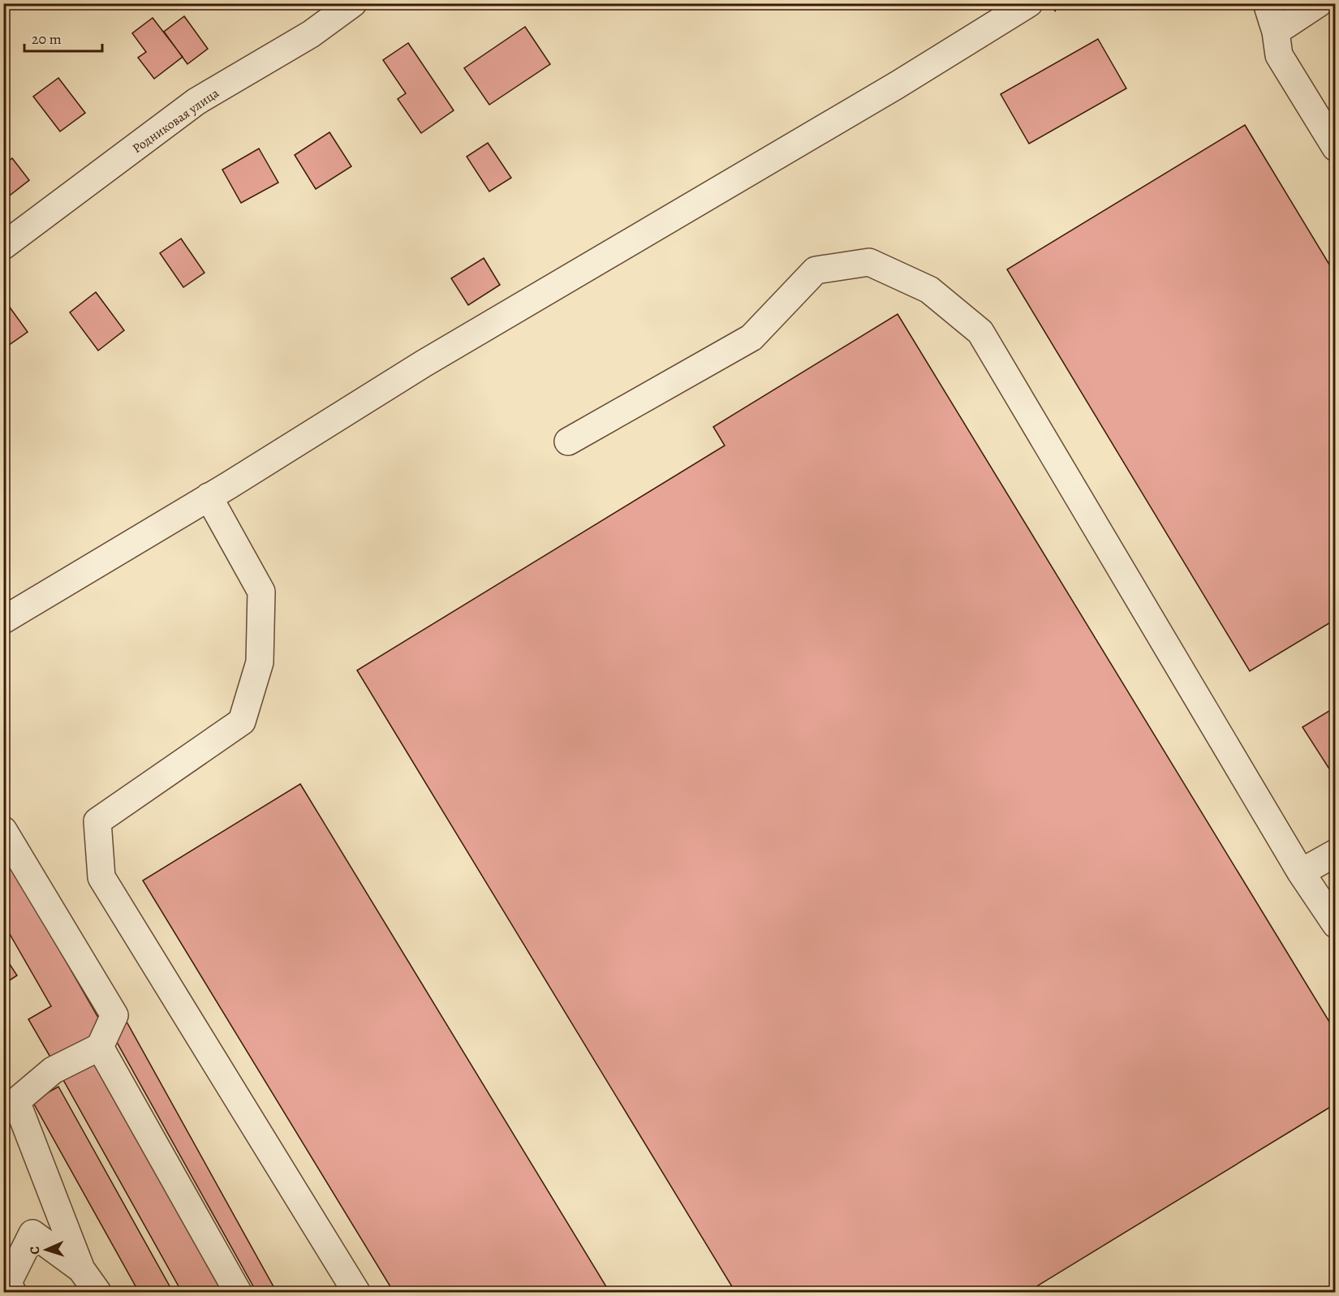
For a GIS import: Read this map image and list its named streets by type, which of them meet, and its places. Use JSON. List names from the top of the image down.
{
  "streets": {
    "street": ["Родниковая улица"]
  },
  "scale_bar": "20 m",
  "north": "left"
}
